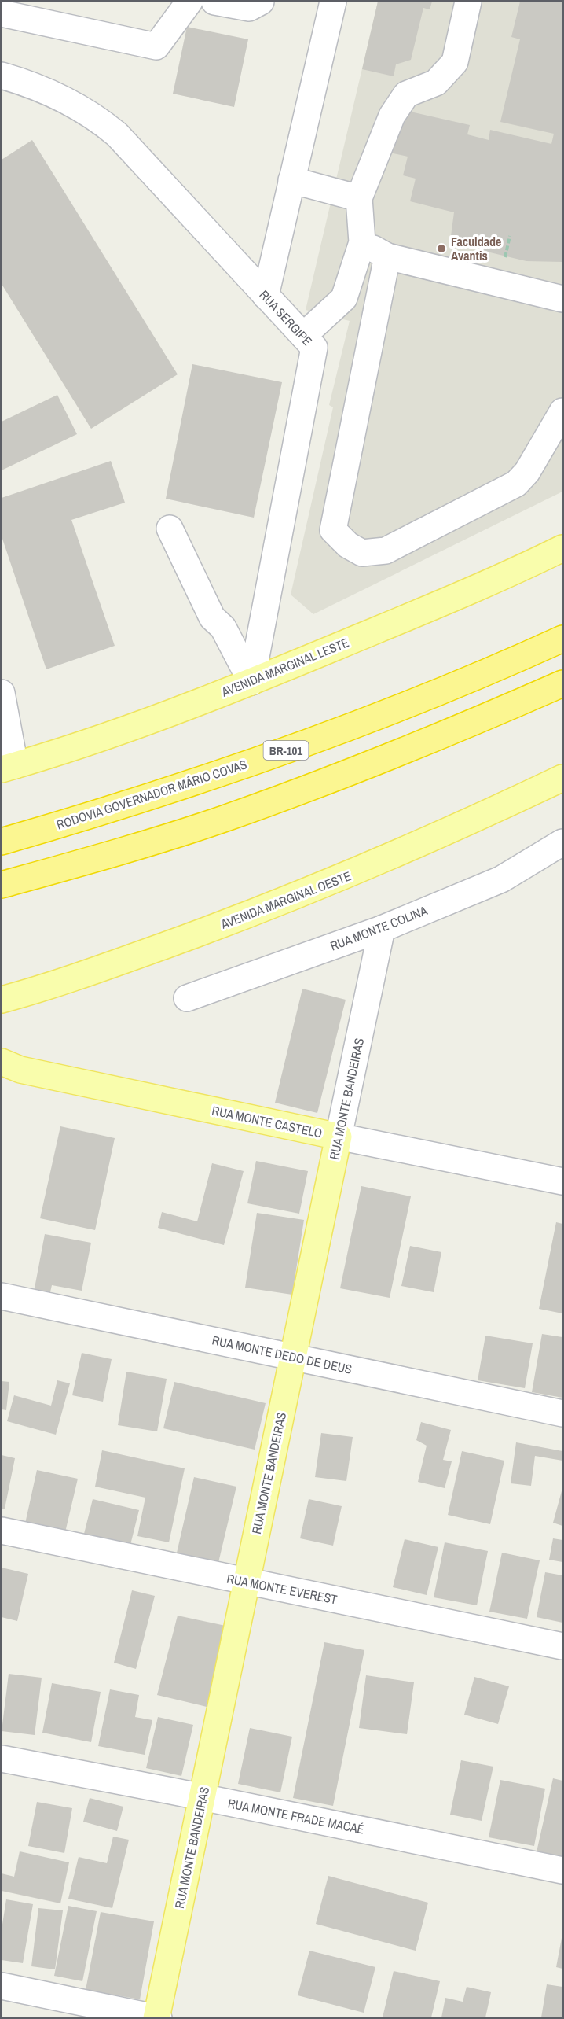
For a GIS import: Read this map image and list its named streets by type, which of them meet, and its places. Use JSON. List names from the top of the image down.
{
  "streets": {
    "highway": ["BR-101", "RODOVIA GOVERNADOR MÁRIO COVAS"],
    "main road": [
      "AVENIDA MARGINAL LESTE",
      "AVENIDA MARGINAL OESTE",
      "RUA MONTE BANDEIRAS",
      "RUA MONTE CASTELO"
    ],
    "street": [
      "RUA SERGIPE",
      "RUA MONTE COLINA",
      "RUA MONTE DEDO DE DEUS",
      "RUA MONTE EVEREST",
      "RUA MONTE FRADE MACAÉ"
    ]
  },
  "crossings": [
    ["RUA SERGIPE", "AVENIDA MARGINAL LESTE"],
    ["RUA MONTE COLINA", "RUA MONTE BANDEIRAS"],
    ["RUA MONTE BANDEIRAS", "RUA MONTE CASTELO"],
    ["RUA MONTE BANDEIRAS", "RUA MONTE DEDO DE DEUS"],
    ["RUA MONTE BANDEIRAS", "RUA MONTE EVEREST"],
    ["RUA MONTE BANDEIRAS", "RUA MONTE FRADE MACAÉ"]
  ],
  "places": ["Faculdade Avantis"]
}
